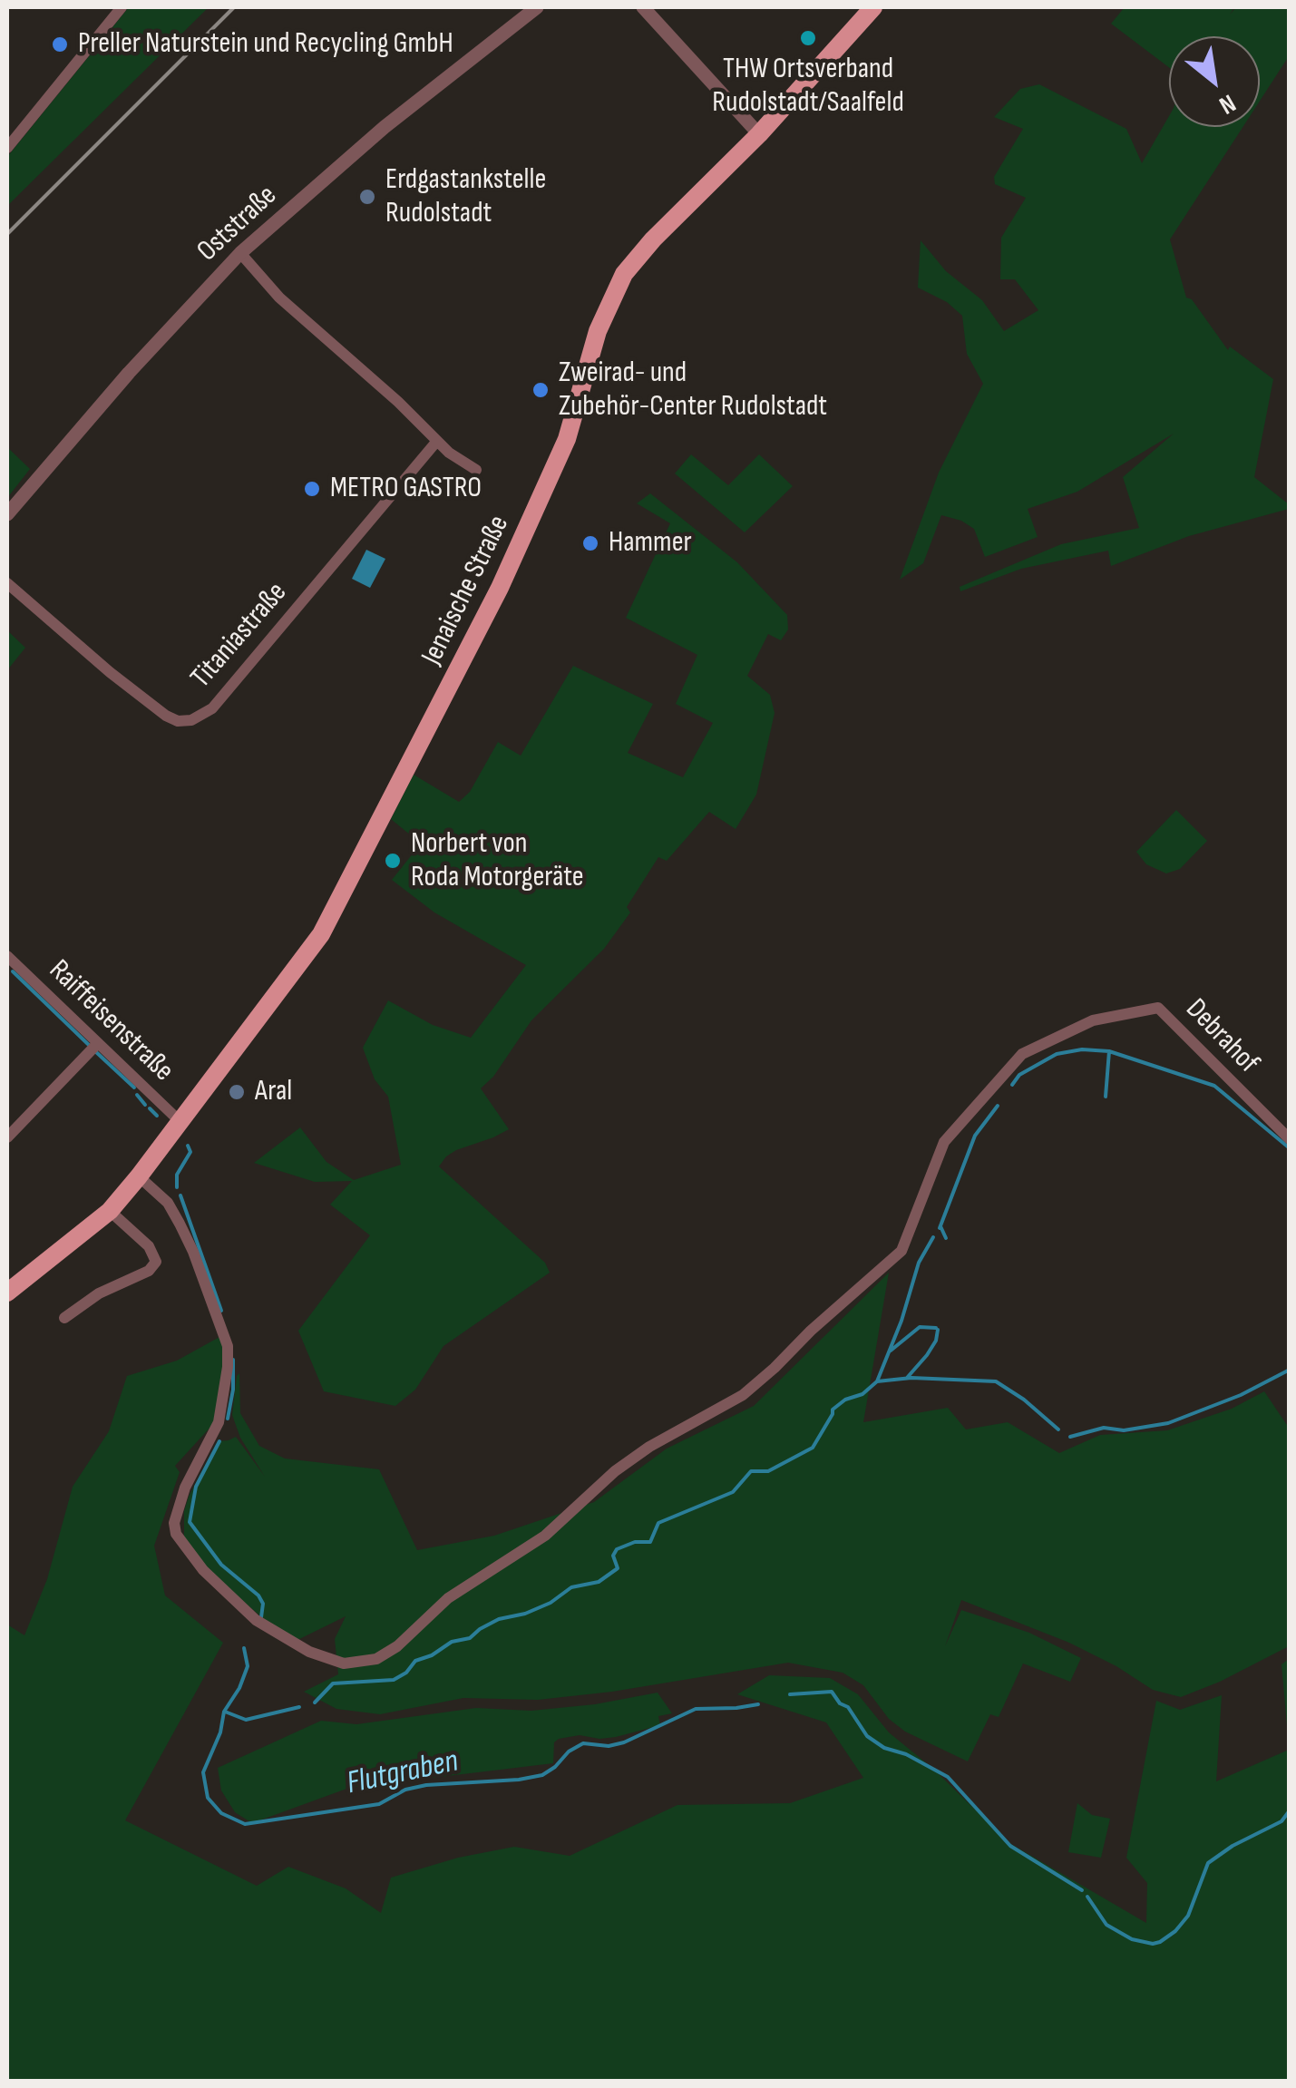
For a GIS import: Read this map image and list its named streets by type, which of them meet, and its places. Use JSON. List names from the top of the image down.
{
  "streets": {
    "main road": ["Jenaische Straße"],
    "street": [
      "Oststraße",
      "Titaniastraße",
      "Raiffeisenstraße",
      "Debrahof"
    ]
  },
  "crossings": [
    ["Jenaische Straße", "Raiffeisenstraße"],
    ["Jenaische Straße", "Debrahof"]
  ],
  "water": ["Flutgraben"],
  "places": [
    "THW Ortsverband Rudolstadt/Saalfeld",
    "Preller Naturstein und Recycling GmbH",
    "Erdgastankstelle Rudolstadt",
    "Zweirad- und Zubehör-Center Rudolstadt",
    "METRO GASTRO",
    "Hammer",
    "Norbert von Roda Motorgeräte",
    "Aral"
  ],
  "north": "bottom right"
}
